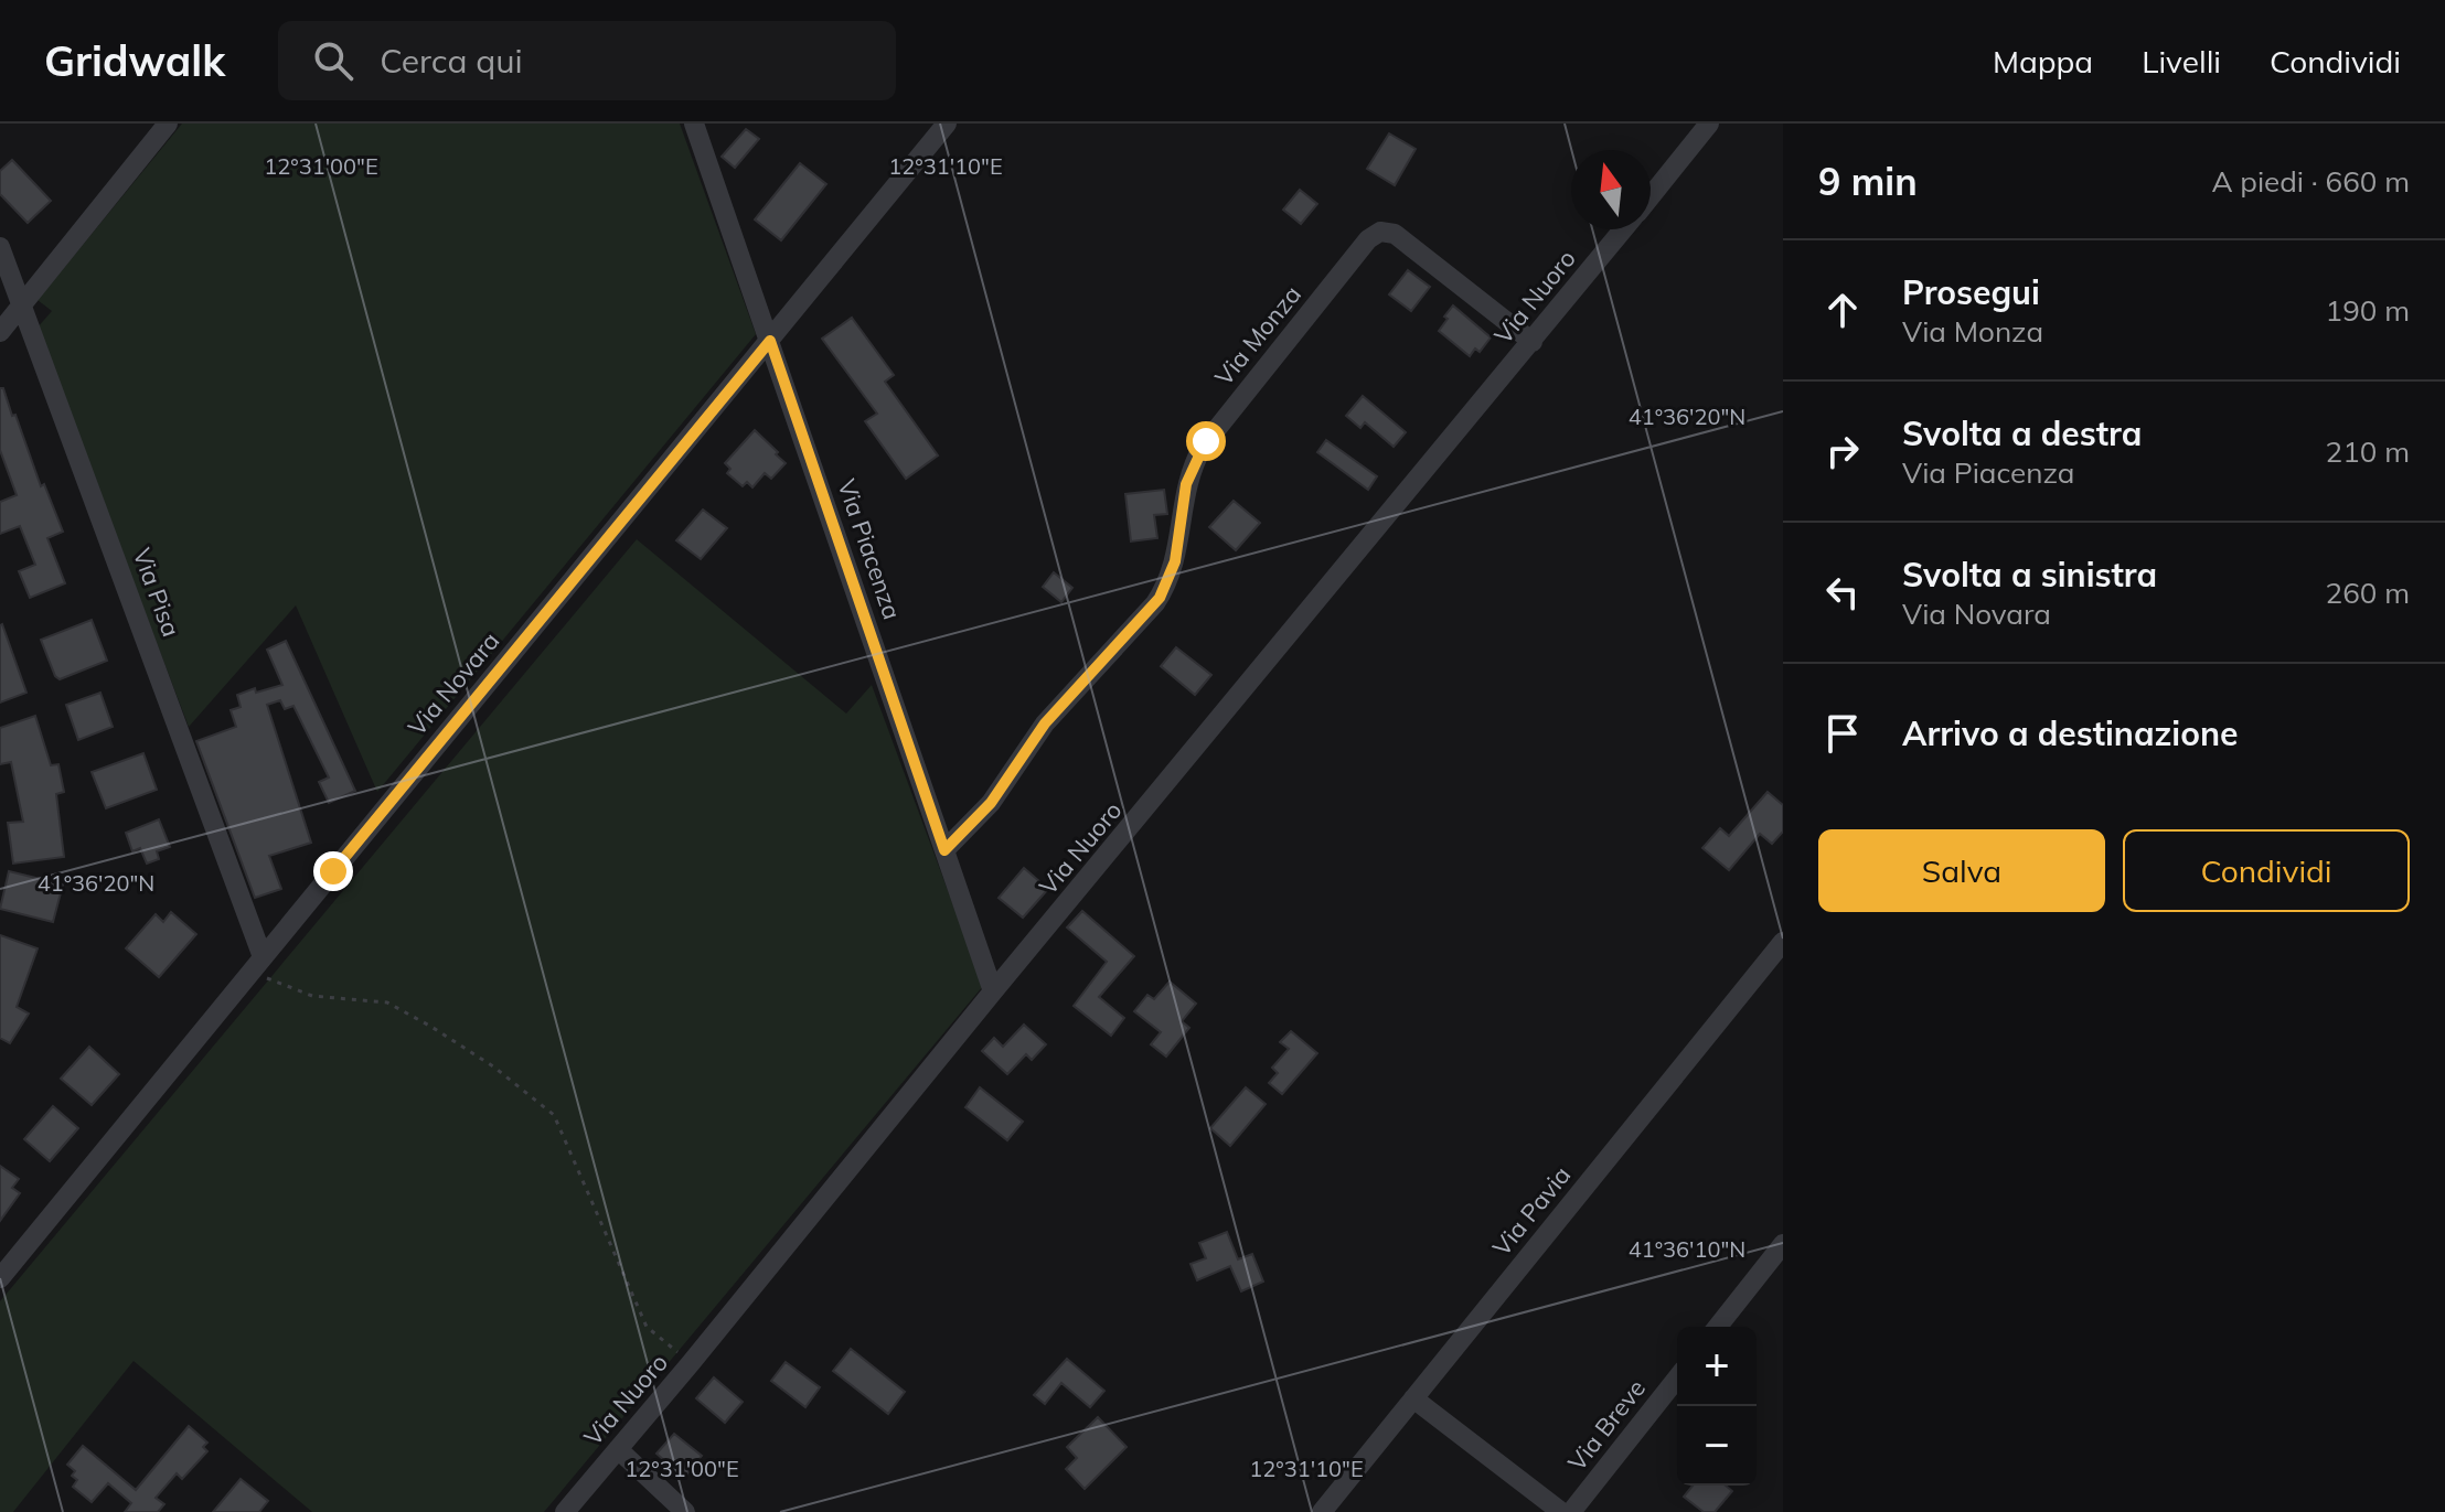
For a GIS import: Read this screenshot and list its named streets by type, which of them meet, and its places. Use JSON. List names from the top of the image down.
{
  "streets": {
    "street": [
      "Via Nuoro",
      "Via Monza",
      "Via Piacenza",
      "Via Pisa",
      "Via Novara",
      "Via Pavia",
      "Via Breve"
    ]
  },
  "crossings": [
    ["Via Nuoro", "Via Monza"],
    ["Via Nuoro", "Via Piacenza"],
    ["Via Monza", "Via Piacenza"],
    ["Via Piacenza", "Via Novara"],
    ["Via Pisa", "Via Novara"]
  ],
  "north": "top",
  "page": {
    "header": "Gridwalk",
    "search": "Cerca qui",
    "nav": ["Mappa", "Livelli", "Condividi"],
    "heading": ["9 min", "A piedi · 660 m"],
    "list": [
      ["Prosegui", "Via Monza", "190 m"],
      ["Svolta a destra", "Via Piacenza", "210 m"],
      ["Svolta a sinistra", "Via Novara", "260 m"],
      "Arrivo a destinazione"
    ],
    "buttons": ["Salva", "Condividi"],
    "map_buttons": ["+", "−"]
  },
  "coordinates": [
    "12°31'00\"E",
    "12°31'10\"E",
    "41°36'20\"N",
    "41°36'10\"N"
  ]
}
